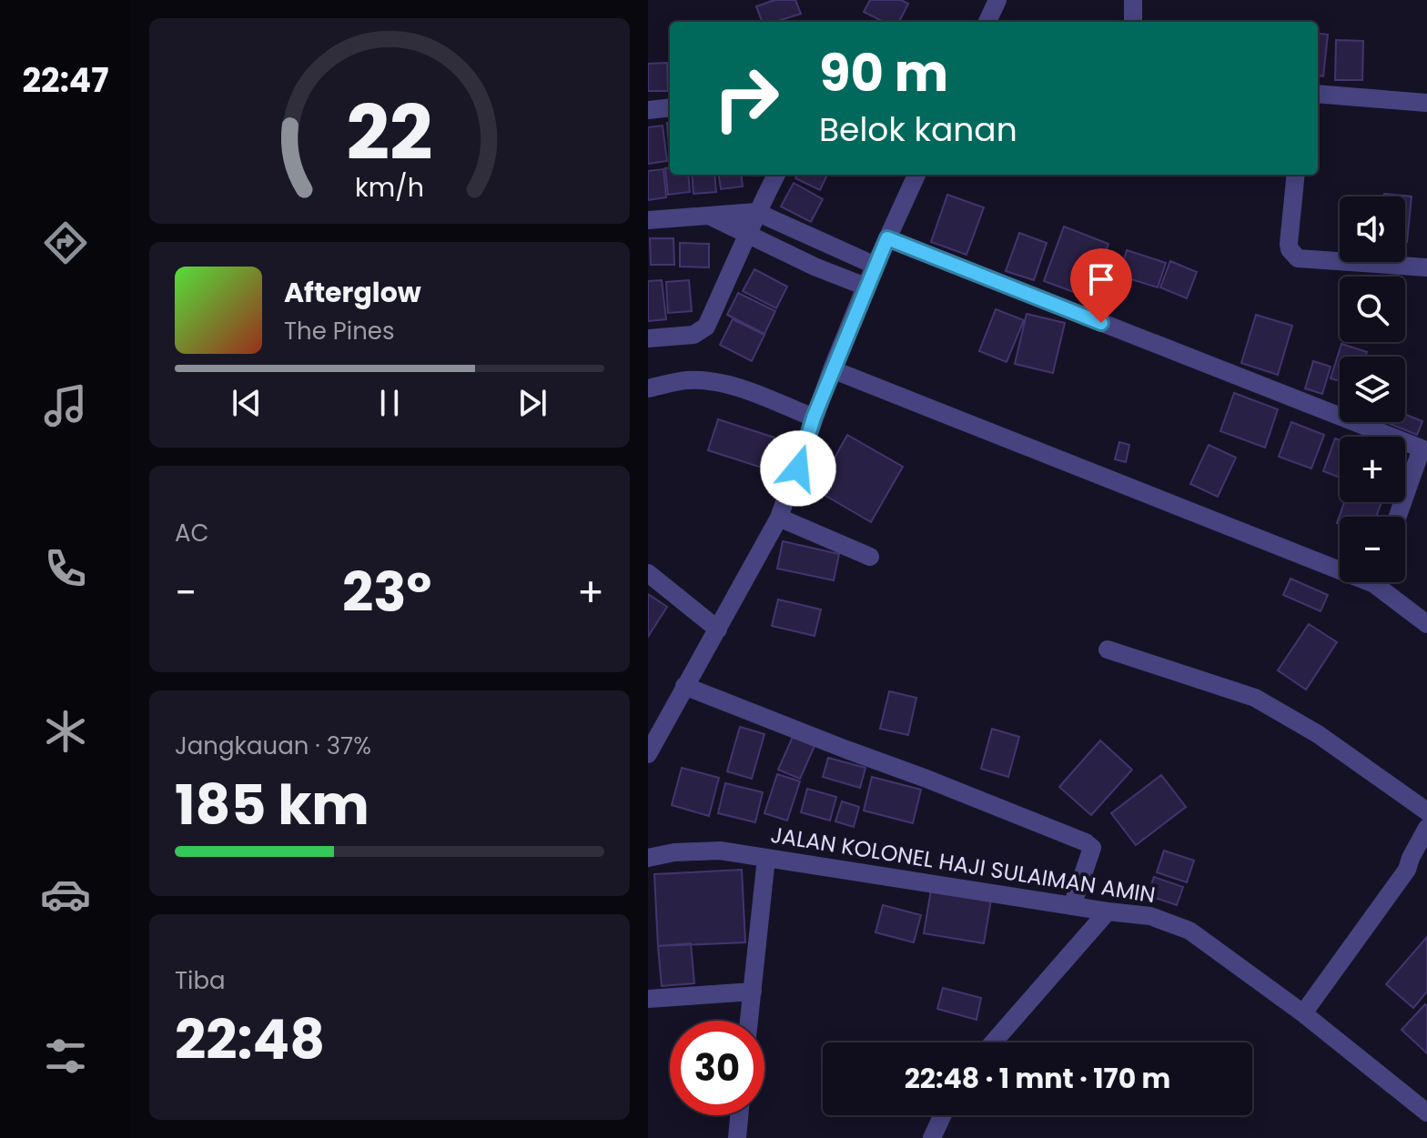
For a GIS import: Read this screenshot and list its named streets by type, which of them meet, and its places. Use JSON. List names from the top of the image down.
{
  "streets": {
    "street": ["JALAN KOLONEL HAJI SULAIMAN AMIN"]
  },
  "page": {
    "tabs": "22:47",
    "turn": ["90 m", "Belok kanan"],
    "map_buttons": ["+", "−"],
    "song": ["Afterglow", "The Pines"],
    "tile": [
      "AC",
      ["Jangkauan · 37%", "185 km"],
      ["Tiba", "22:48"]
    ],
    "heat": ["−", "23°", "+"],
    "limit": "30",
    "trip": "22:48 · 1 mnt · 170 m",
    "gauge": ["22", "km/h"]
  }
}
